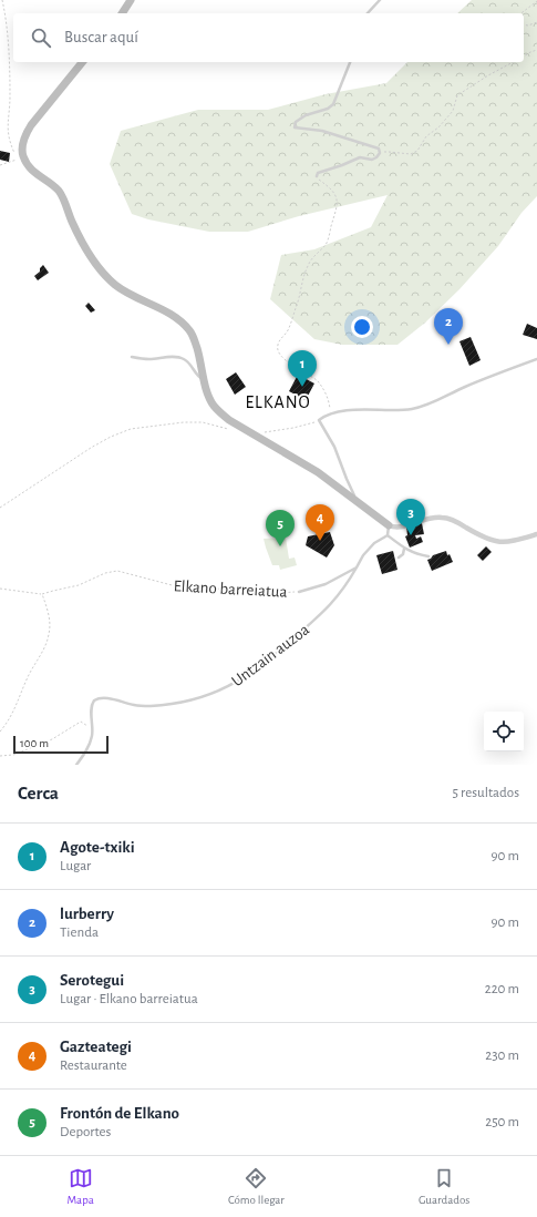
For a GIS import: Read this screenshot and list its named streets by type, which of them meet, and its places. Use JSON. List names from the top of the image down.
{
  "streets": {
    "lane": ["Elkano barreiatua", "Untzain auzoa"]
  },
  "crossings": [
    ["Elkano barreiatua", "Untzain auzoa"]
  ],
  "districts": ["ELKANO"],
  "scale_bar": "100 m",
  "page": {
    "search": "Buscar aquí",
    "pins": [
      "2",
      "1",
      "3",
      "4",
      "5"
    ],
    "scale": "100 m",
    "heading": ["Cerca", "5 resultados"],
    "list": [
      {
        "mark": "1",
        "name": "Agote-txiki",
        "note": "Lugar",
        "value": "90 m"
      },
      {
        "mark": "2",
        "name": "lurberry",
        "note": "Tienda",
        "value": "90 m"
      },
      {
        "mark": "3",
        "name": "Serotegui",
        "note": "Lugar · Elkano barreiatua",
        "value": "220 m"
      },
      {
        "mark": "4",
        "name": "Gazteategi",
        "note": "Restaurante",
        "value": "230 m"
      },
      {
        "mark": "5",
        "name": "Frontón de Elkano",
        "note": "Deportes",
        "value": "250 m"
      }
    ],
    "nav": ["Mapa", "Cómo llegar", "Guardados"]
  }
}
